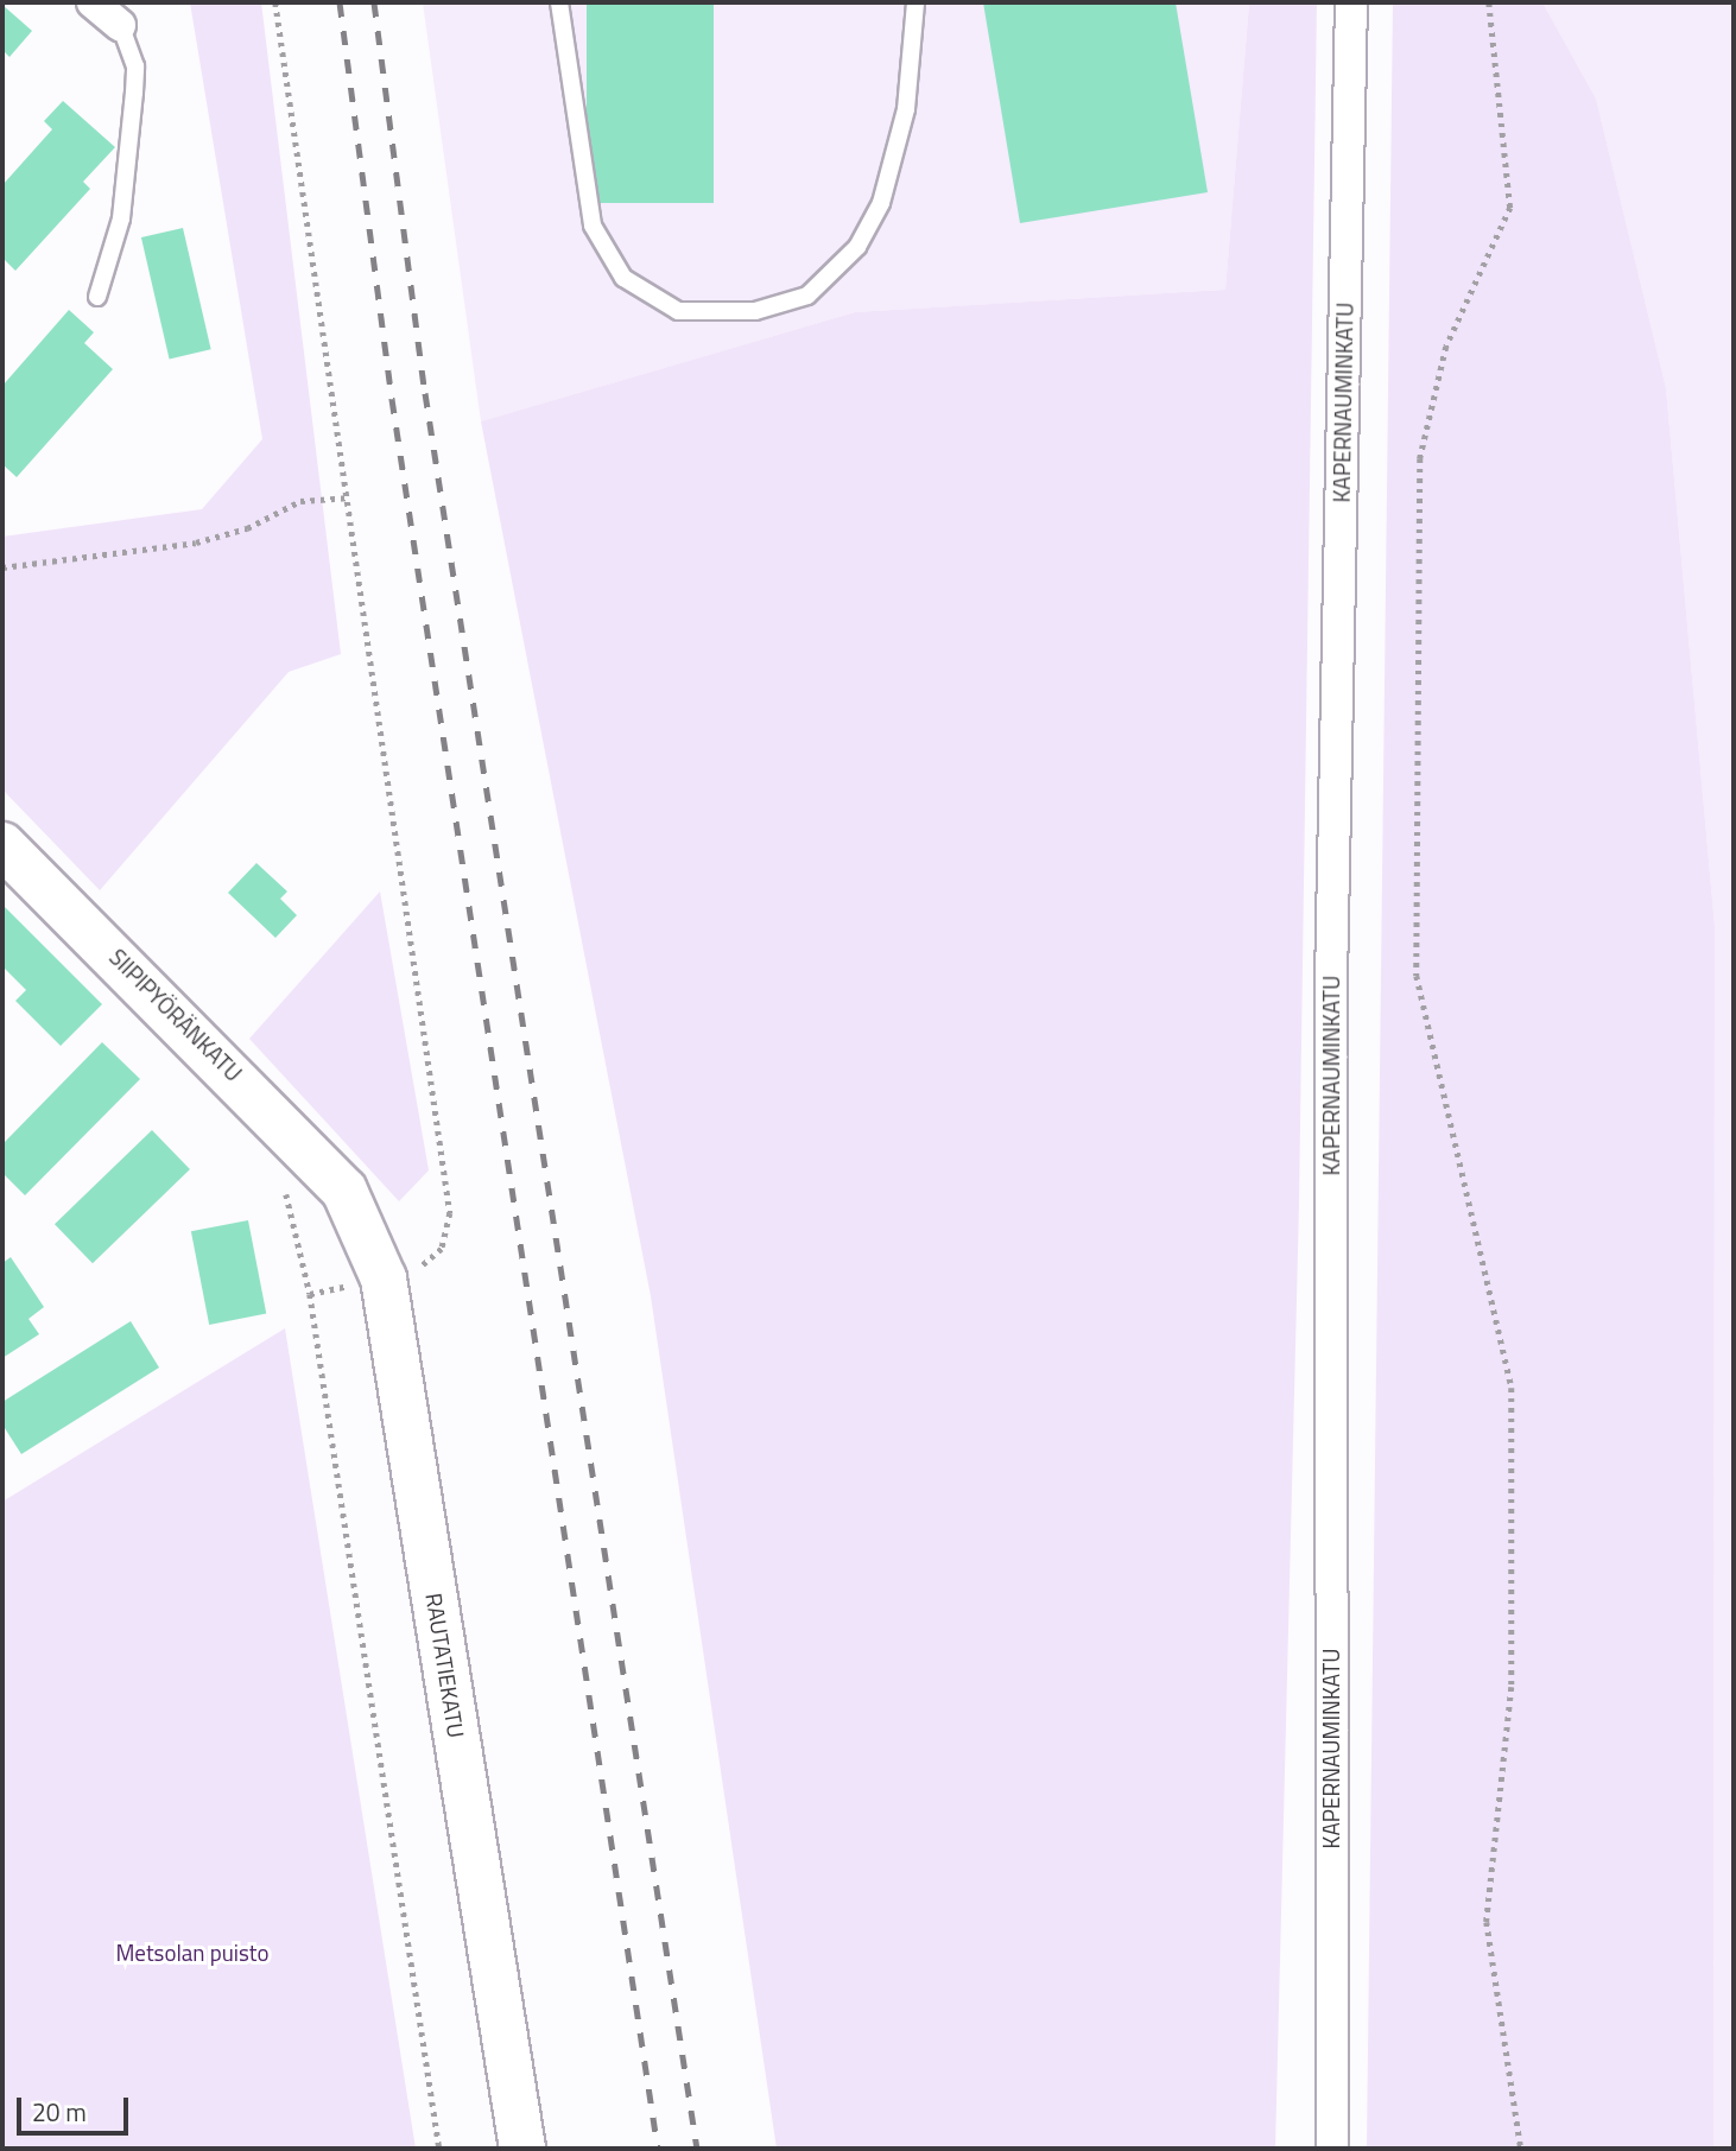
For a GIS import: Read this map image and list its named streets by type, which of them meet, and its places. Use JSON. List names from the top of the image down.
{
  "streets": {
    "street": ["KAPERNAUMINKATU", "SIIPIPYÖRÄNKATU", "RAUTATIEKATU"]
  },
  "crossings": [
    ["SIIPIPYÖRÄNKATU", "RAUTATIEKATU"]
  ],
  "parks": ["Metsolan puisto"],
  "scale_bar": "20 m"
}
